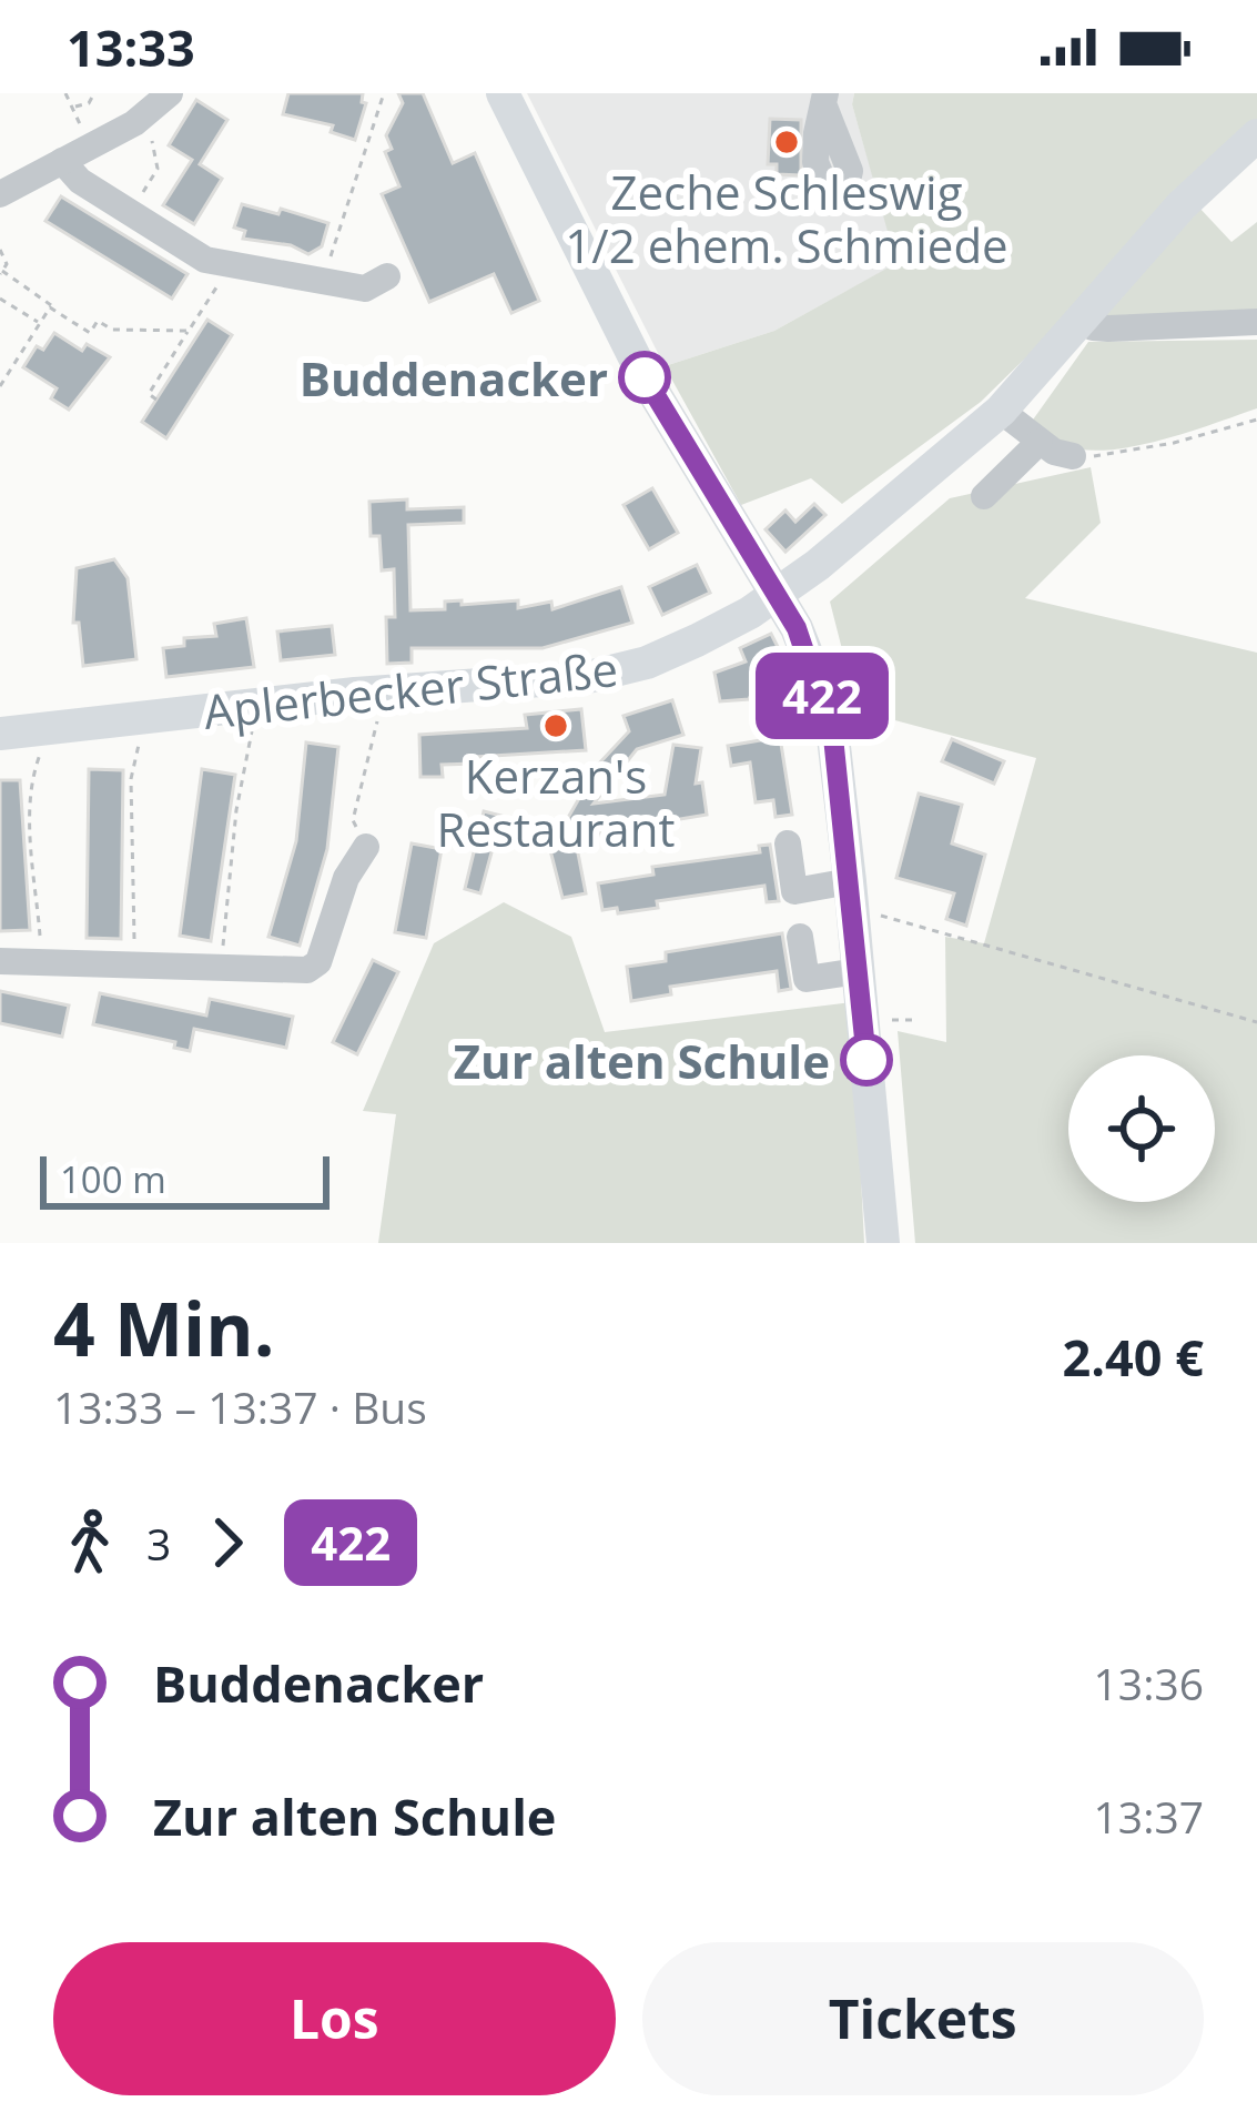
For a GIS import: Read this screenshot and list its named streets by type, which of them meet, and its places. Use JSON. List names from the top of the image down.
{
  "streets": {
    "main road": ["Aplerbecker Straße"]
  },
  "places": [
    "Zeche Schleswig 1/2 ehem. Schmiede",
    "Buddenacker",
    "Kerzan's Restaurant",
    "Zur alten Schule"
  ],
  "lines": ["bus line 422"],
  "scale_bar": "100 m",
  "page": {
    "status": "13:33",
    "on_map": "422",
    "scale": "100 m",
    "heading": ["4 Min.", "13:33 – 13:37 · Bus", "2.40 €"],
    "legs": ["3", "422"],
    "list": [
      {
        "name": "Buddenacker",
        "value": "13:36"
      },
      {
        "name": "Zur alten Schule",
        "value": "13:37"
      }
    ],
    "buttons": ["Los", "Tickets"]
  }
}
